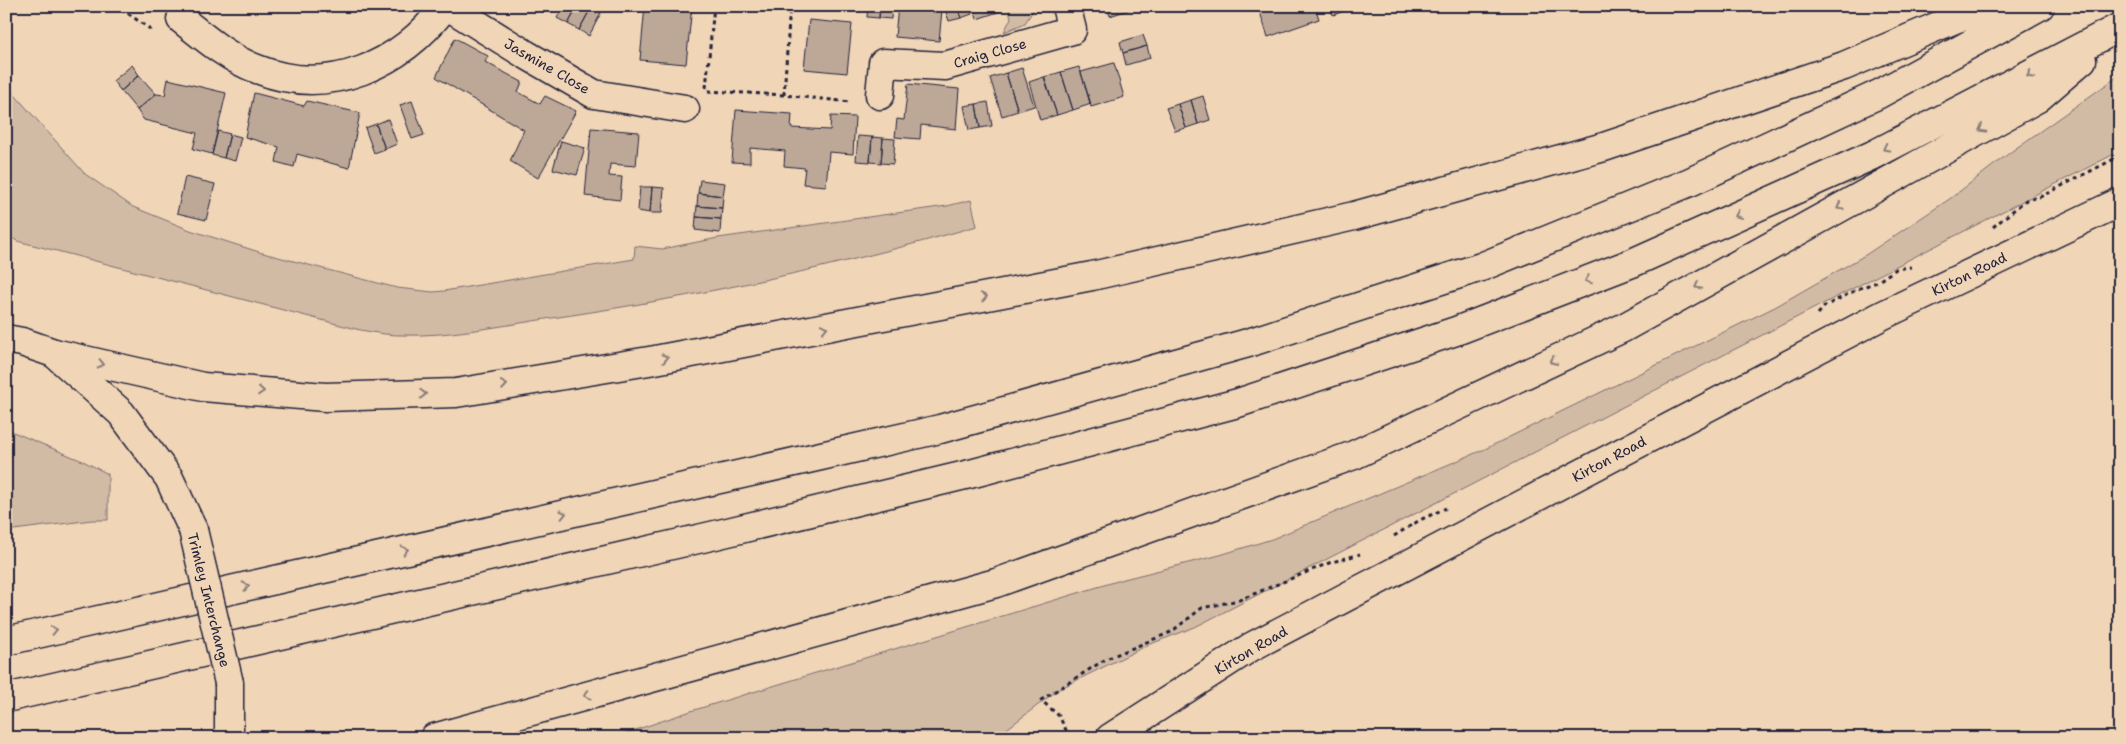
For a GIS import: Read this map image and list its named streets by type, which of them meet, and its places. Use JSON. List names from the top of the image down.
{
  "streets": {
    "main road": [
      "Craig Close",
      "Jasmine Close",
      "Kirton Road",
      "Trimley Interchange"
    ]
  }
}
